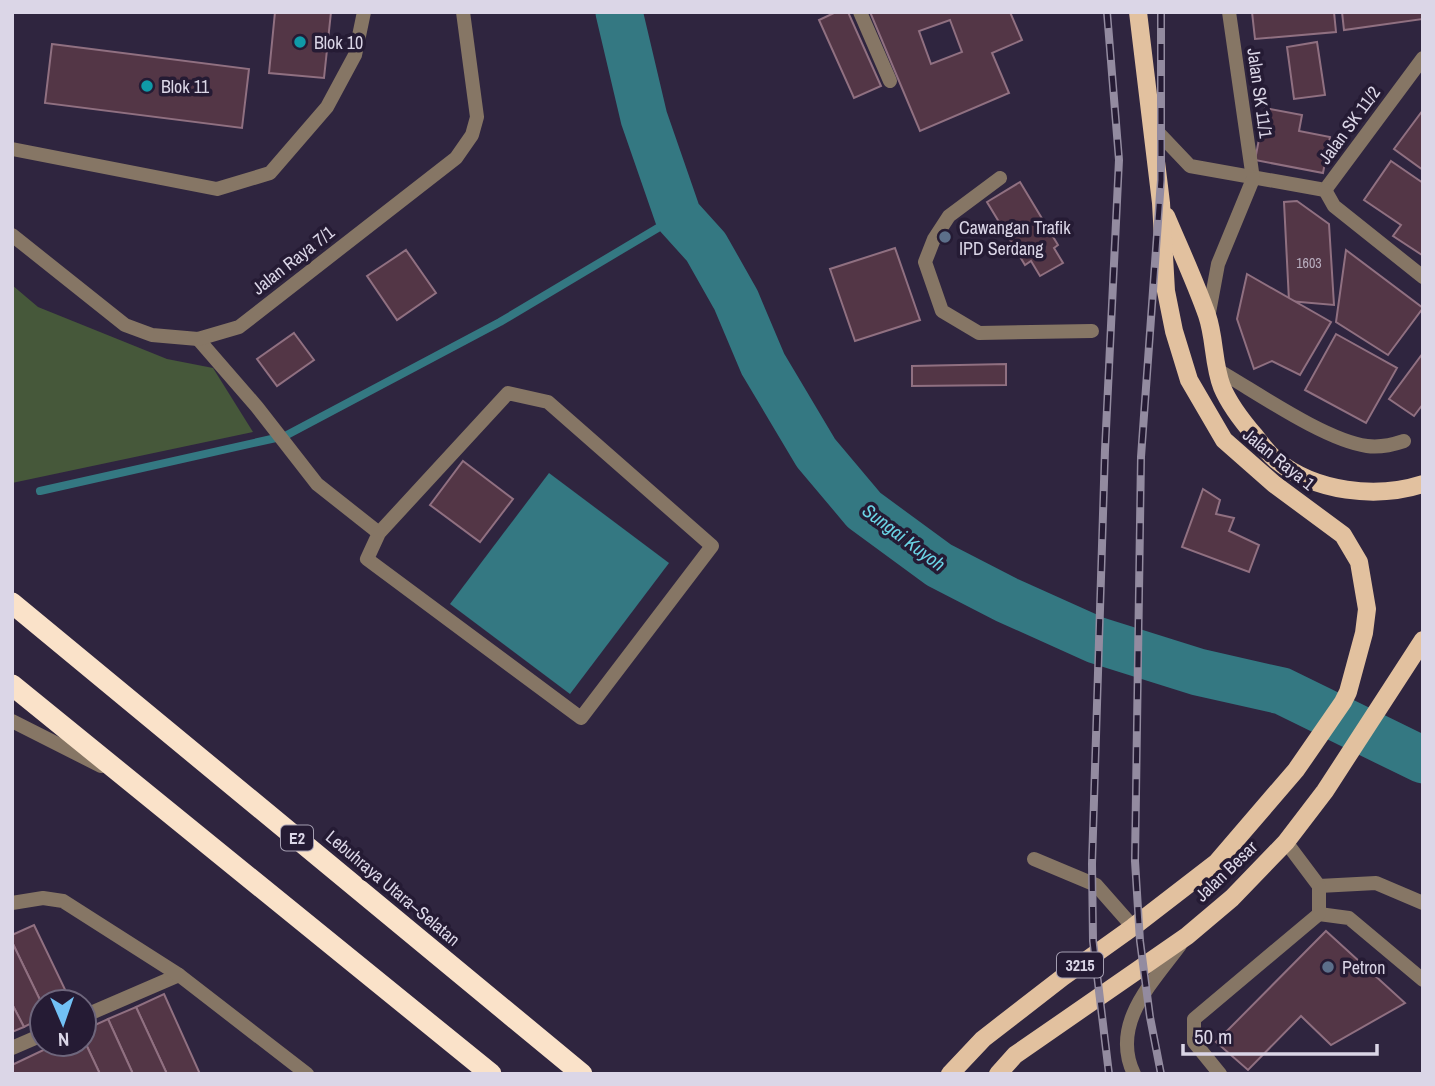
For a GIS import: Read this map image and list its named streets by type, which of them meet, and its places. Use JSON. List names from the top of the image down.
{
  "streets": {
    "highway": ["E2", "Lebuhraya Utara–Selatan"],
    "main road": ["Jalan Raya 1", "Jalan Besar", "3215"],
    "street": ["Jalan SK 11/1", "Jalan SK 11/2", "Jalan Raya 7/1"]
  },
  "crossings": [
    ["Jalan SK 11/1", "Jalan SK 11/2"],
    ["Jalan SK 11/2", "Jalan Raya 1"],
    ["Jalan Raya 1", "Jalan Besar"]
  ],
  "water": ["Sungai Kuyoh"],
  "places": [
    "Blok 10",
    "Blok 11",
    "Cawangan Trafik IPD Serdang",
    "Petron"
  ],
  "house_numbers": ["1603"],
  "scale_bar": "50 m",
  "north": "bottom"
}
